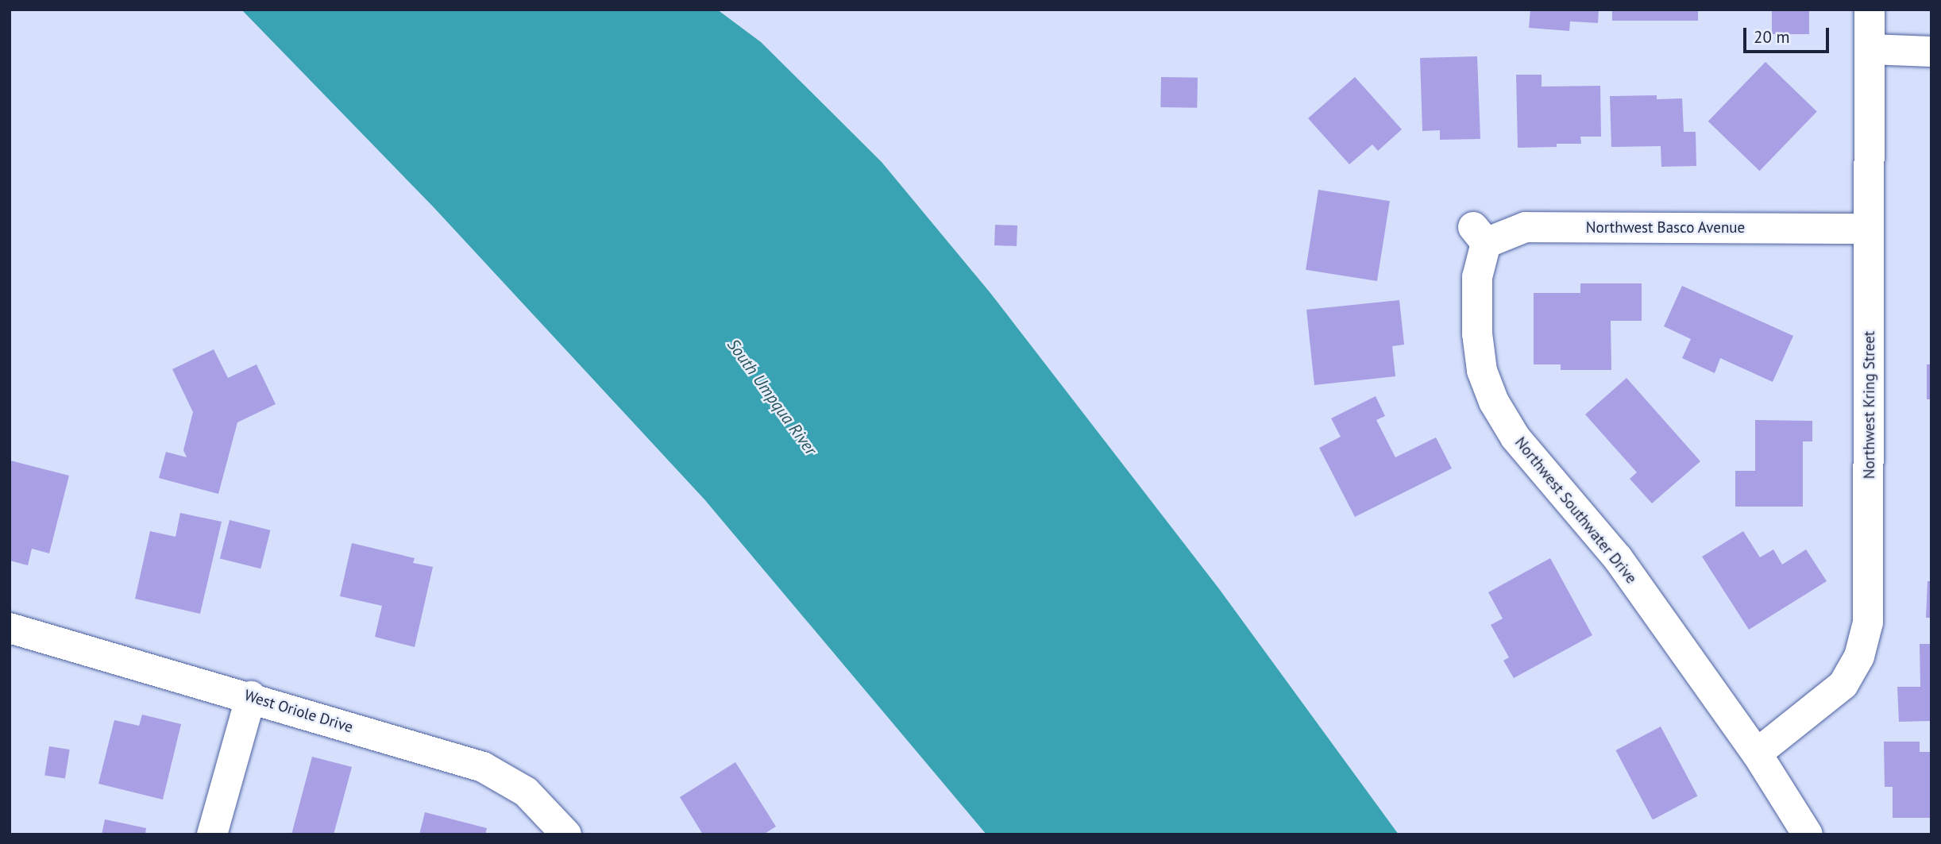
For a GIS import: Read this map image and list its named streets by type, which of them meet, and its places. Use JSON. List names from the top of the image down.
{
  "streets": {
    "street": [
      "Northwest Basco Avenue",
      "Northwest Kring Street",
      "Northwest Southwater Drive",
      "West Oriole Drive"
    ]
  },
  "crossings": [
    ["Northwest Basco Avenue", "Northwest Kring Street"],
    ["Northwest Basco Avenue", "Northwest Southwater Drive"],
    ["Northwest Kring Street", "Northwest Southwater Drive"]
  ],
  "water": ["South Umpqua River"],
  "scale_bar": "20 m"
}
